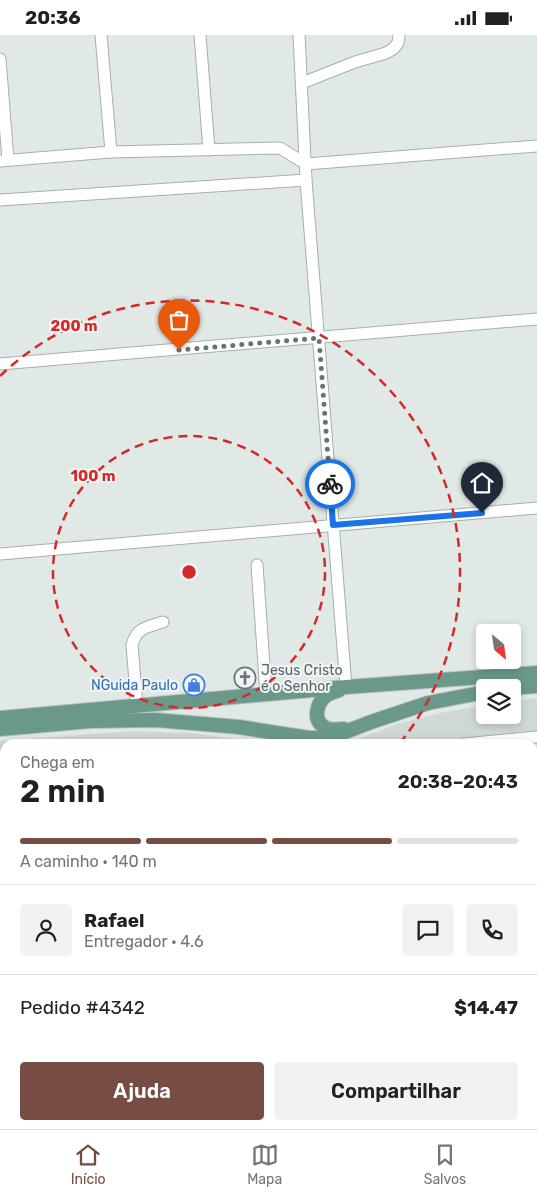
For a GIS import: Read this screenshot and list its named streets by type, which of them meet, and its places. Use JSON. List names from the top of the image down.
{
  "places": {
    "church": ["Jesus Cristo é o Senhor"],
    "shop": ["NGuida Paulo"]
  },
  "north": "bottom right",
  "page": {
    "status": "20:36",
    "heading": ["2 min", "Chega em", "20:38–20:43"],
    "panel": [
      "Rafael",
      "Entregador · 4.6",
      "Pedido #4342",
      "$14.47"
    ],
    "bar": "A caminho · 140 m",
    "buttons": ["Ajuda", "Compartilhar"],
    "tabs": ["Início", "Mapa", "Salvos"]
  },
  "rings": ["200 m", "100 m"]
}
